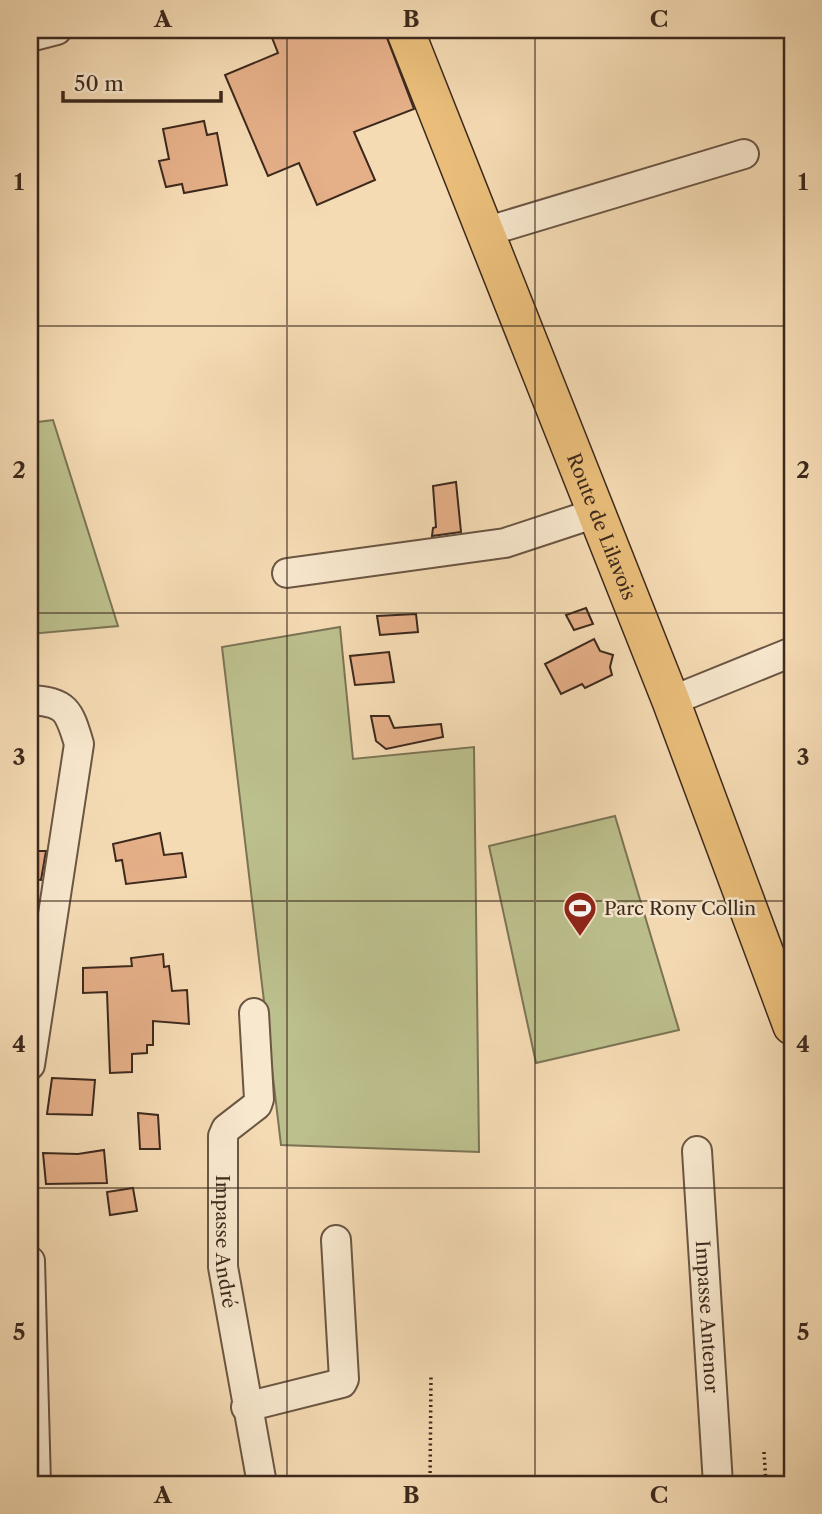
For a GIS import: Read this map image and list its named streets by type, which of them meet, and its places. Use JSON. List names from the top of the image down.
{
  "streets": {
    "main road": ["Route de Lilavois"],
    "street": ["Impasse André", "Impasse Antenor"]
  },
  "places": {
    "sports": ["Parc Rony Collin"]
  },
  "scale_bar": "50 m",
  "grid": {
    "columns": ["A", "B", "C"],
    "rows": [
      "1",
      "2",
      "3",
      "4",
      "5"
    ]
  }
}
